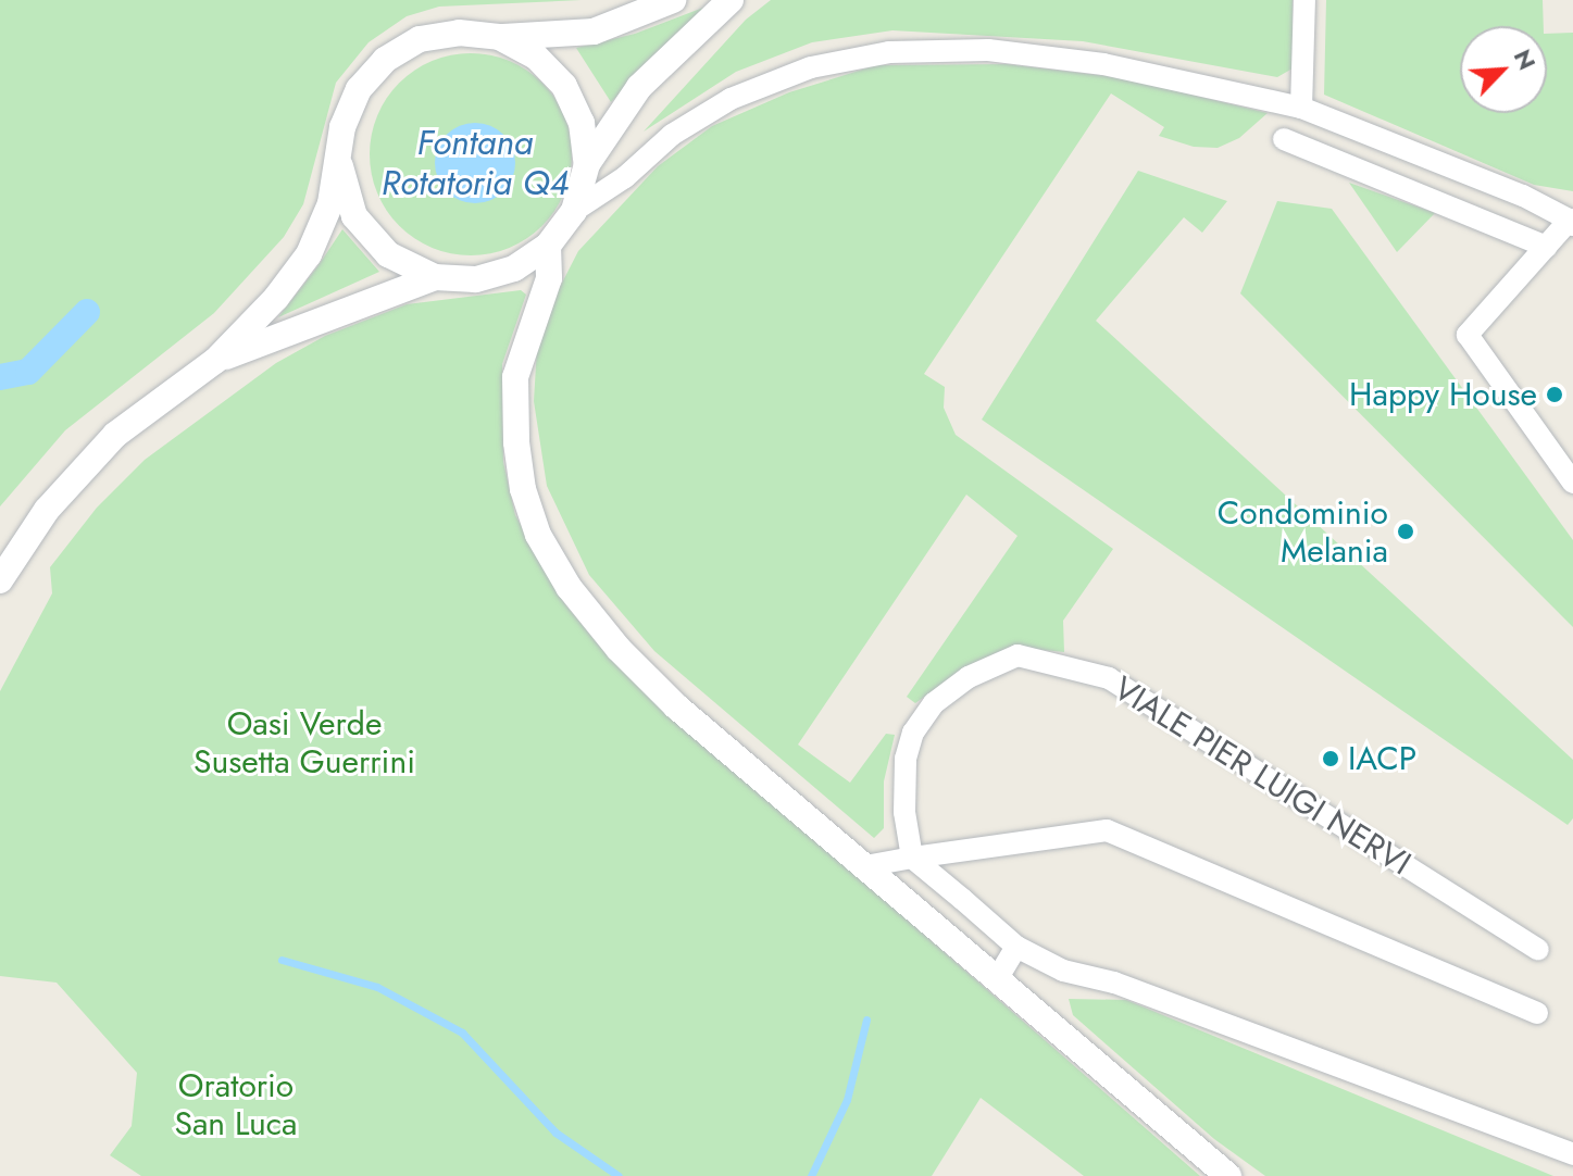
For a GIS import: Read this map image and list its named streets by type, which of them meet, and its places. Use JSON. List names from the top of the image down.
{
  "streets": {
    "street": ["VIALE PIER LUIGI NERVI"]
  },
  "water": ["Fontana Rotatoria Q4"],
  "parks": ["Oasi Verde Susetta Guerrini", "Oratorio San Luca"],
  "places": ["Happy House", "Condominio Melania", "IACP"],
  "north": "top right"
}
